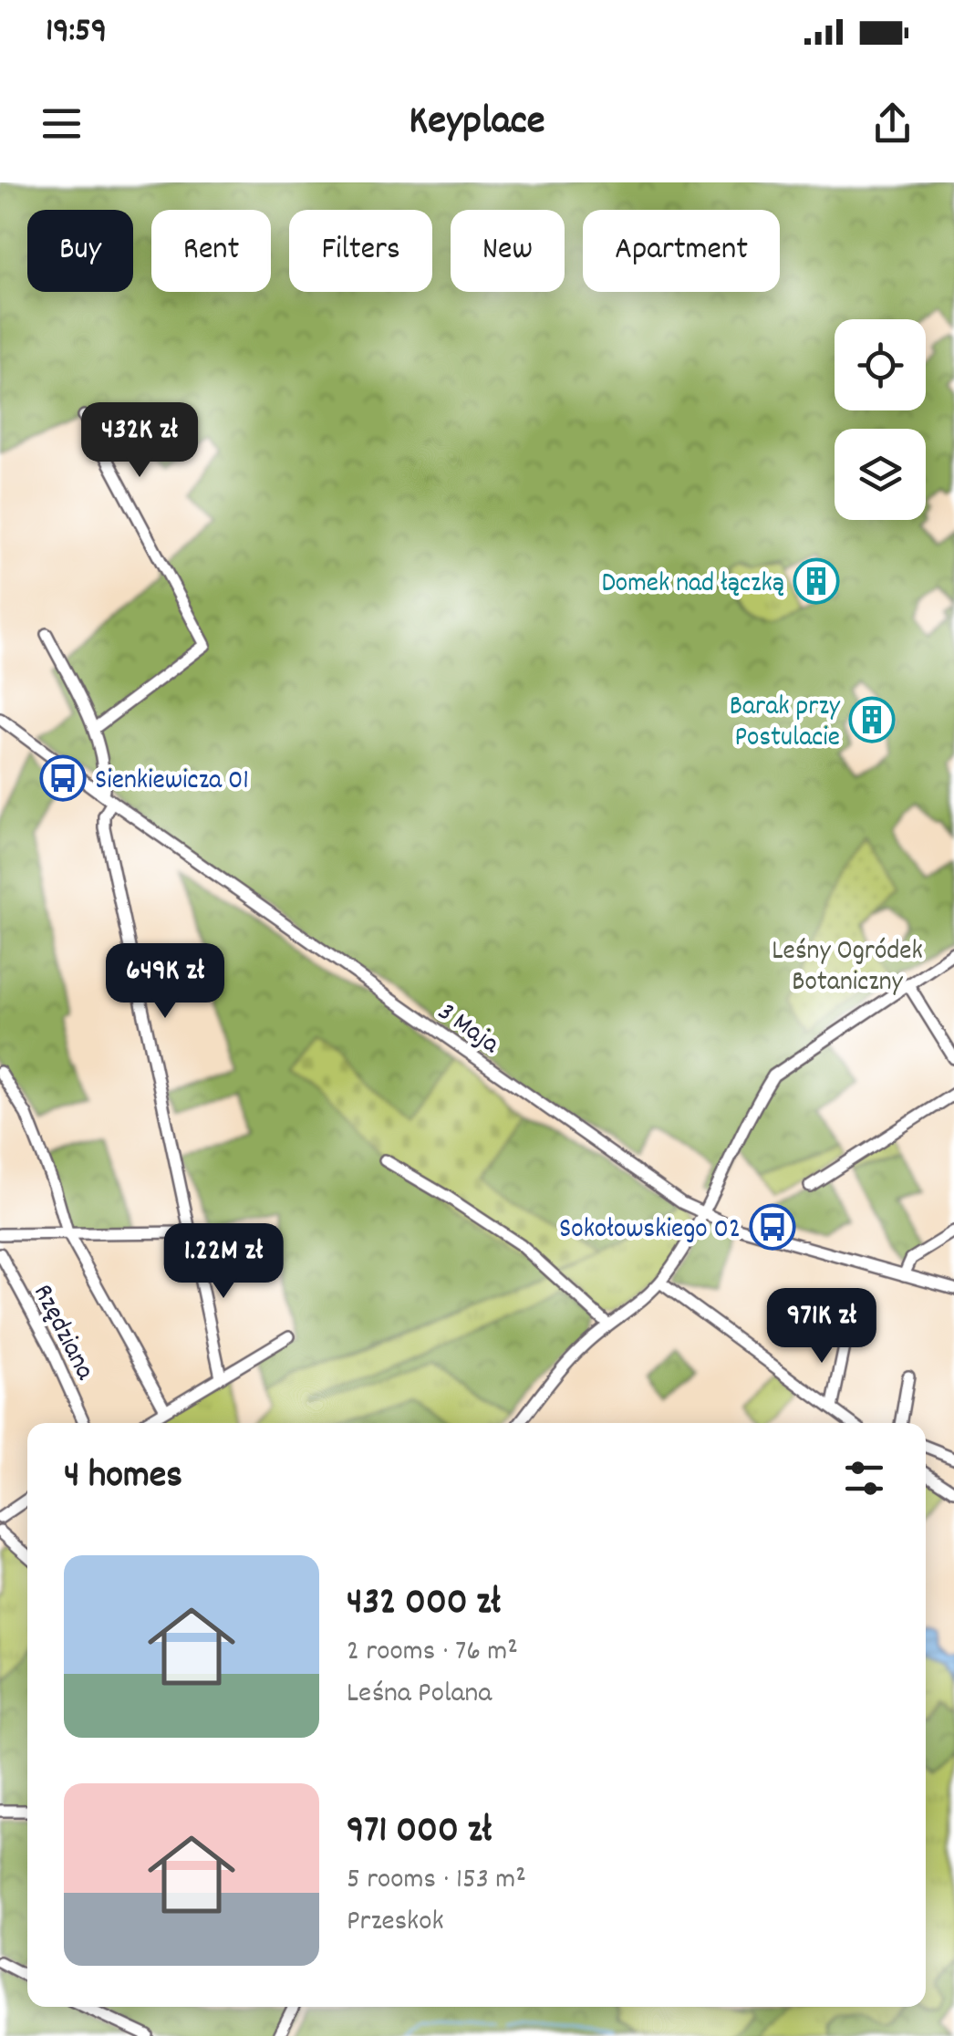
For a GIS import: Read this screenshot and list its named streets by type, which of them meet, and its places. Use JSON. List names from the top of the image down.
{
  "streets": {
    "street": ["3 Maja", "Rzędziana"]
  },
  "parks": ["Leśny Ogródek Botaniczny"],
  "places": {
    "building": ["Domek nad łączką", "Barak przy Postulacie"],
    "bus stop": ["Sienkiewicza 01", "Sokołowskiego 02"]
  },
  "page": {
    "status": "19:59",
    "header": "Keyplace",
    "chip": [
      "Buy",
      "Rent",
      "Filters",
      "New",
      "Apartment"
    ],
    "price": [
      "432K zł",
      "649K zł",
      "1.22M zł",
      "971K zł"
    ],
    "heading": "4 homes",
    "list": [
      {
        "name": "432 000 zł",
        "note": "2 rooms · 76 m² · Leśna Polana"
      },
      {
        "name": "971 000 zł",
        "note": "5 rooms · 153 m² · Przeskok"
      }
    ]
  }
}
